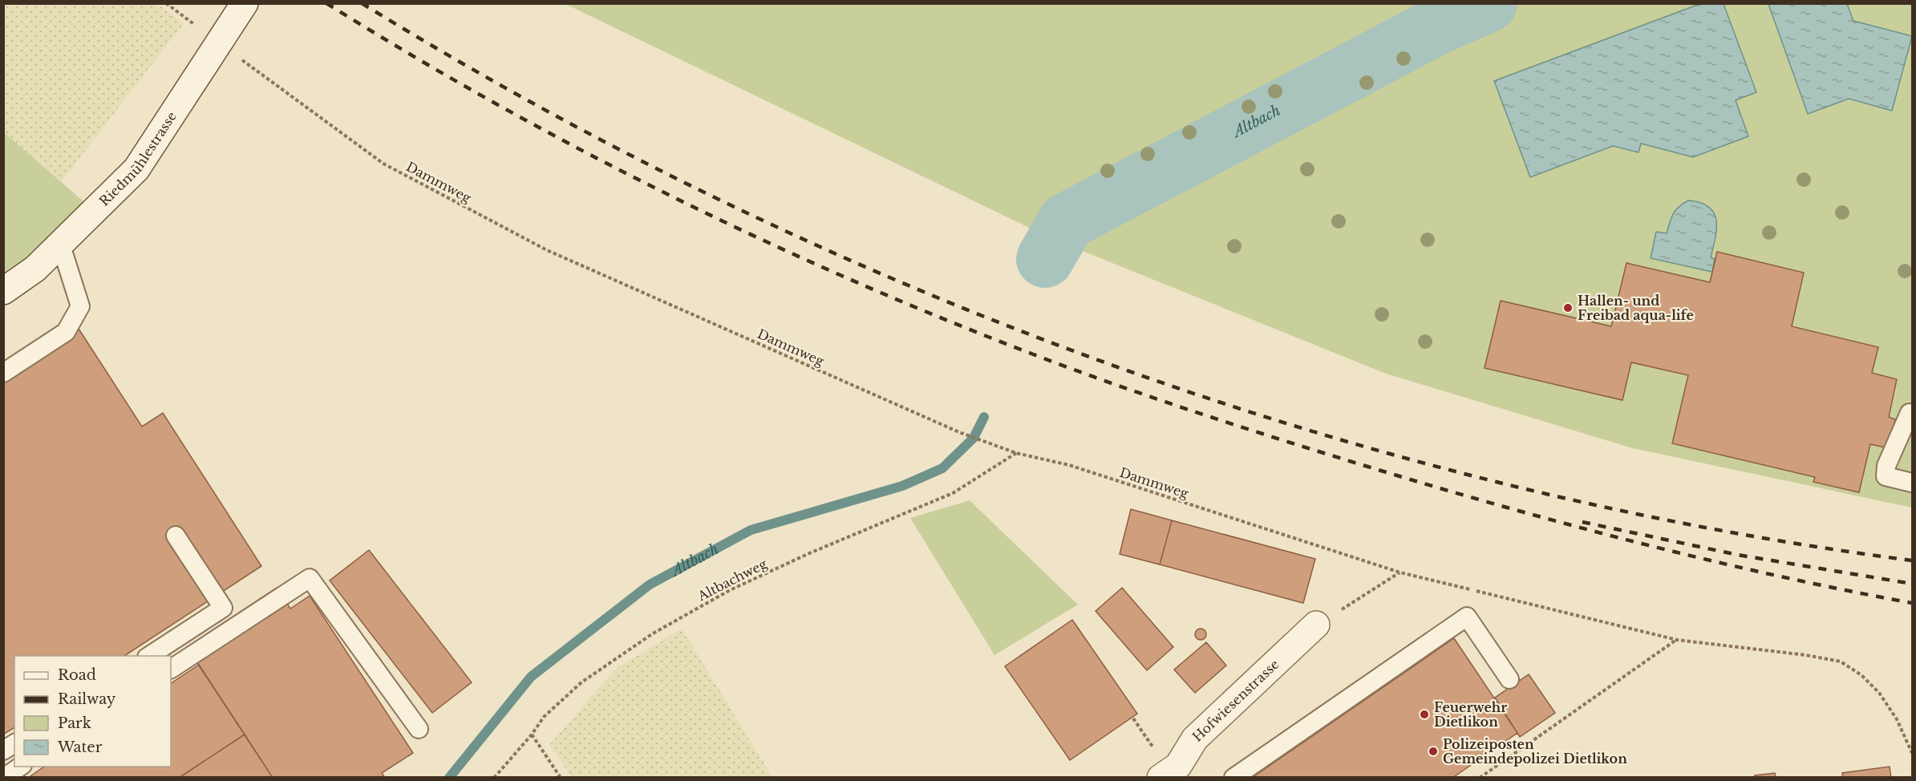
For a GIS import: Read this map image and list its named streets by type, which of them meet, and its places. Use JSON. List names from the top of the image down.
{
  "streets": {
    "street": ["Riedmühlestrasse", "Hofwiesenstrasse"],
    "path": ["Dammweg", "Altbachweg"]
  },
  "crossings": [
    ["Riedmühlestrasse", "Dammweg"],
    ["Dammweg", "Altbachweg"]
  ],
  "water": ["Altbach"],
  "places": ["Hallen- und Freibad aqua-life", "Feuerwehr Dietlikon", "Polizeiposten Gemeindepolizei Dietlikon"],
  "legend": [
    "Road",
    "Railway",
    "Park",
    "Water"
  ]
}
